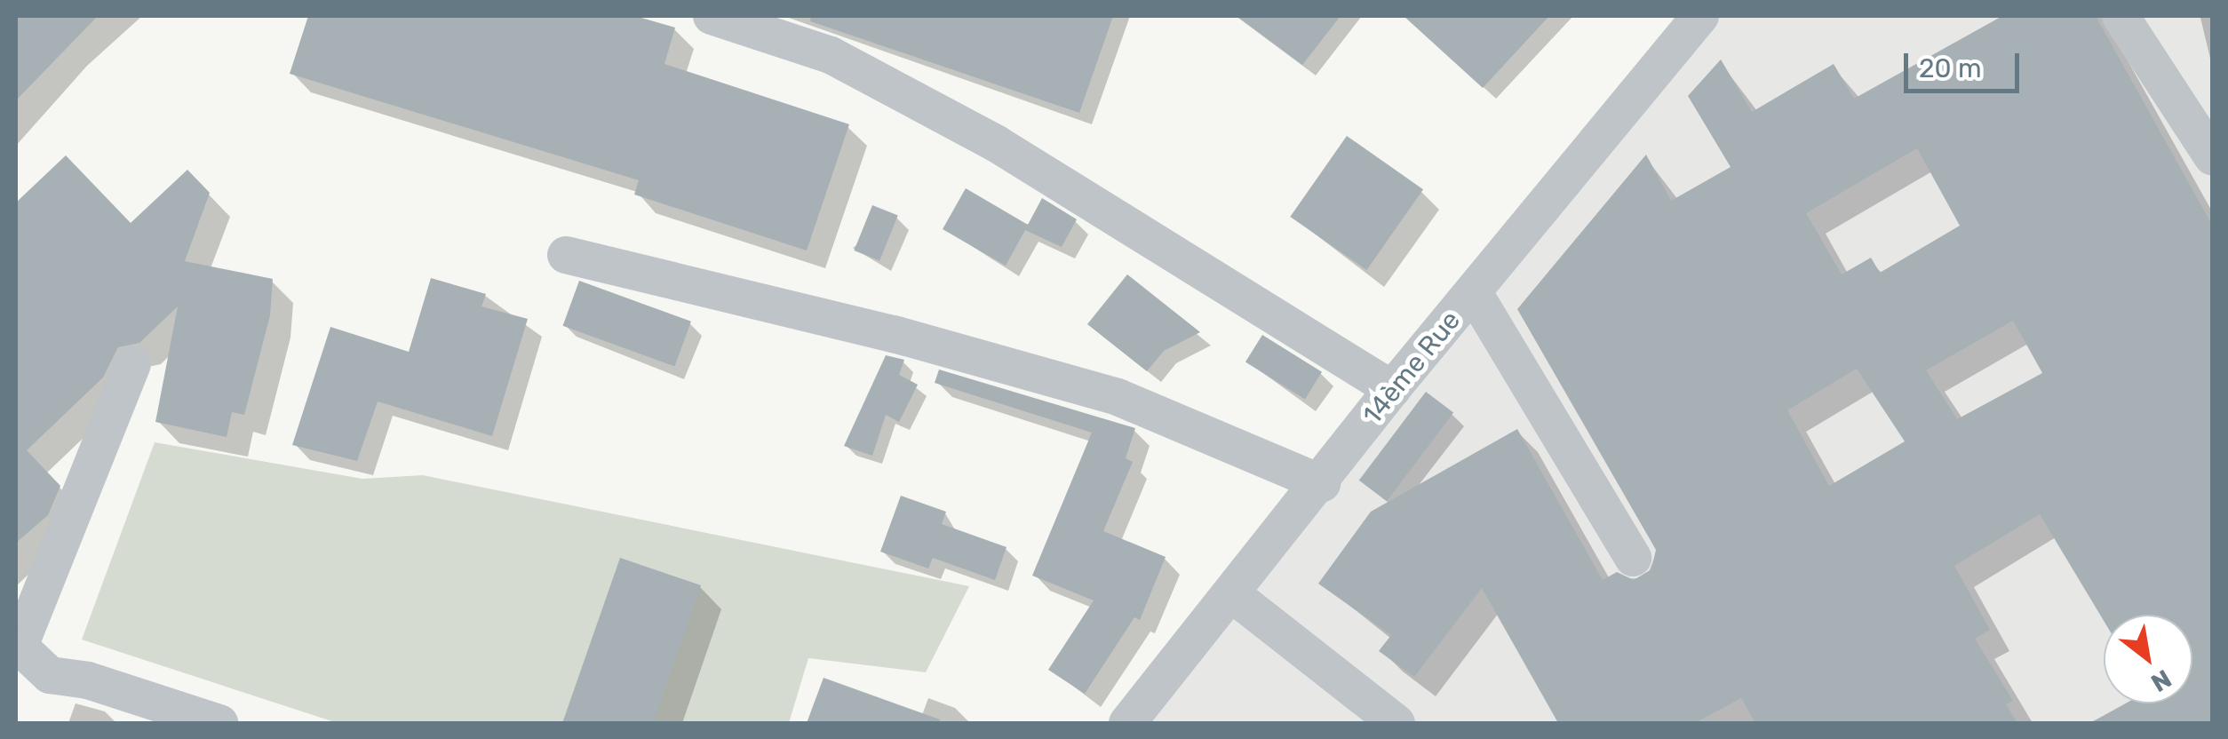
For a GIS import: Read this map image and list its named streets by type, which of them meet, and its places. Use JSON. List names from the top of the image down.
{
  "streets": {
    "street": ["14ème Rue"]
  },
  "scale_bar": "20 m",
  "north": "bottom right"
}
